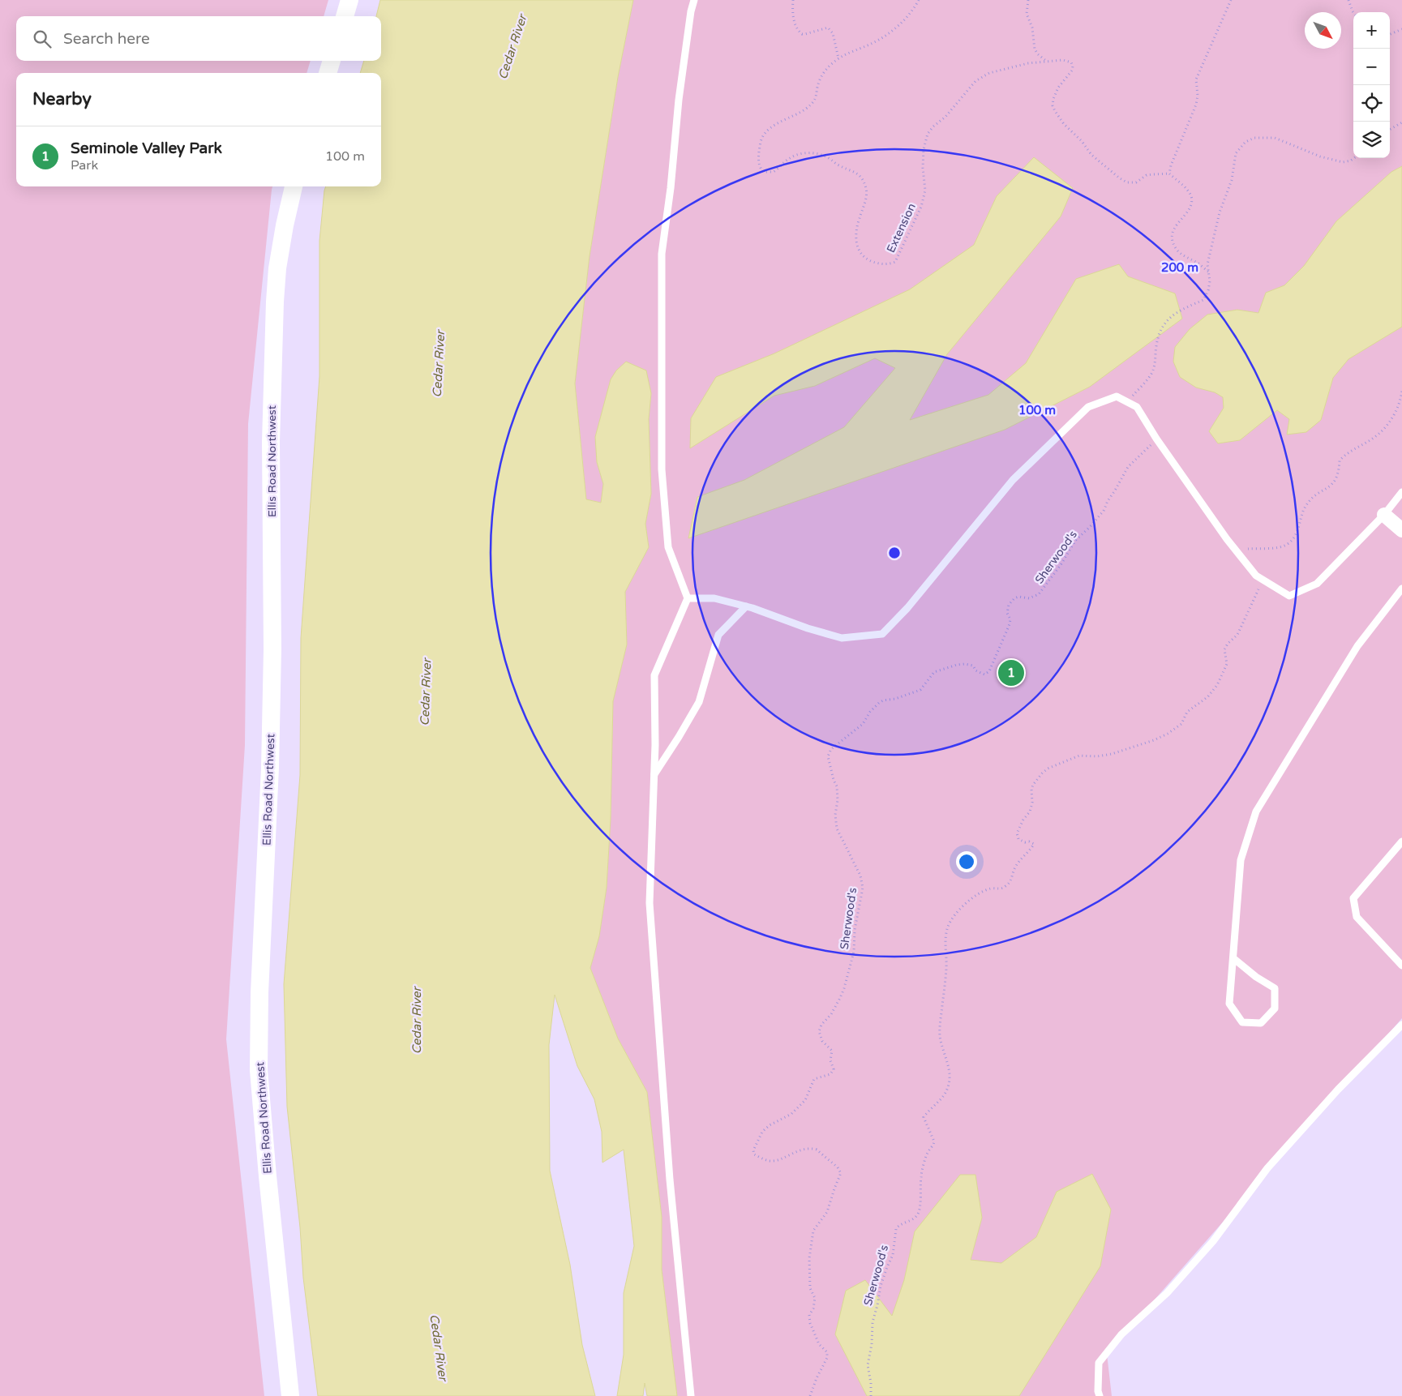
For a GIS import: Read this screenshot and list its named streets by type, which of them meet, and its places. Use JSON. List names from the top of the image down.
{
  "streets": {
    "street": ["Ellis Road Northwest"],
    "path": ["Extension", "Sherwood's"]
  },
  "water": ["Cedar River"],
  "north": "bottom right",
  "page": {
    "map_buttons": ["+", "−"],
    "search": "Search here",
    "heading": "Nearby",
    "list": [
      {
        "mark": "1",
        "name": "Seminole Valley Park",
        "note": "Park",
        "value": "100 m"
      }
    ],
    "pins": "1"
  },
  "rings": ["200 m", "100 m"]
}
